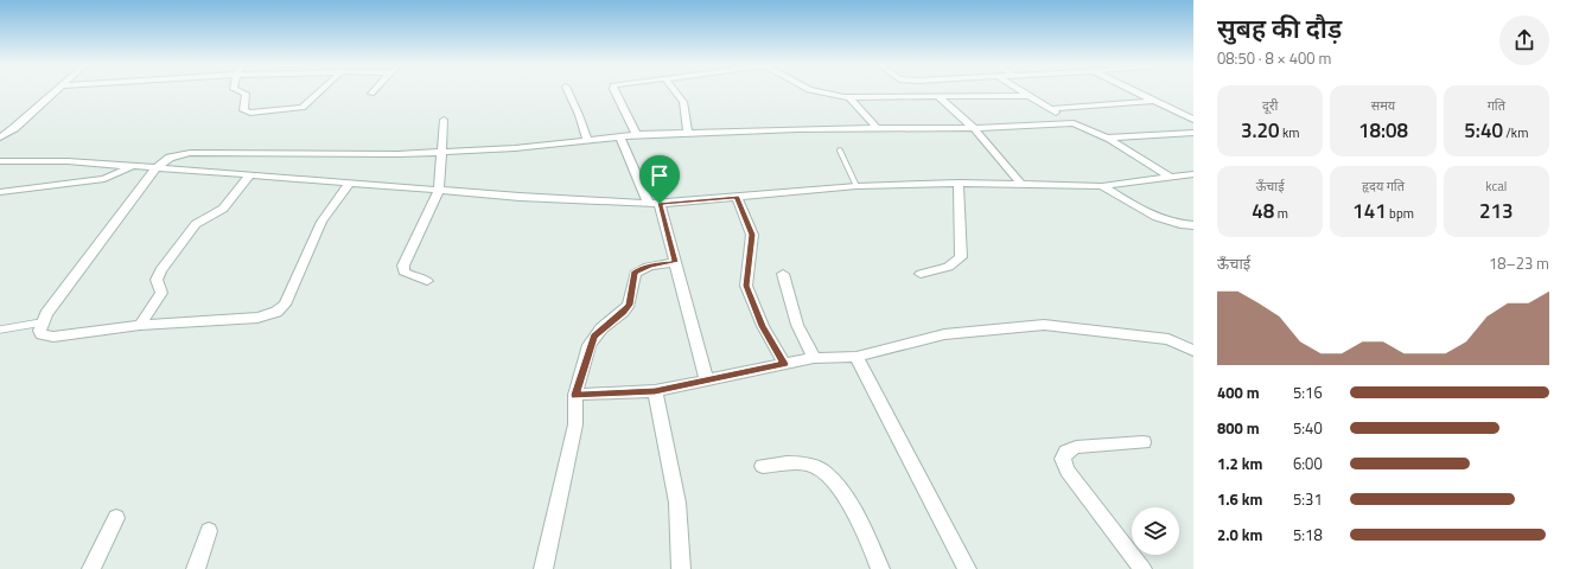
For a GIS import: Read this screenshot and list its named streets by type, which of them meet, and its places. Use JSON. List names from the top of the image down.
{
  "page": {
    "heading": ["सुबह की दौड़", "08:50 · 8 × 400 m"],
    "stats": [
      ["दूरी", "3.20 km"],
      ["समय", "18:08"],
      ["गति", "5:40 /km"],
      ["ऊँचाई", "48 m"],
      ["हृदय गति", "141 bpm"],
      ["kcal", "213"]
    ],
    "chart": ["ऊँचाई", "18–23 m"],
    "list": [
      {
        "name": "400 m",
        "note": "5:16"
      },
      {
        "name": "800 m",
        "note": "5:40"
      },
      {
        "name": "1.2 km",
        "note": "6:00"
      },
      {
        "name": "1.6 km",
        "note": "5:31"
      },
      {
        "name": "2.0 km",
        "note": "5:18"
      }
    ]
  }
}
